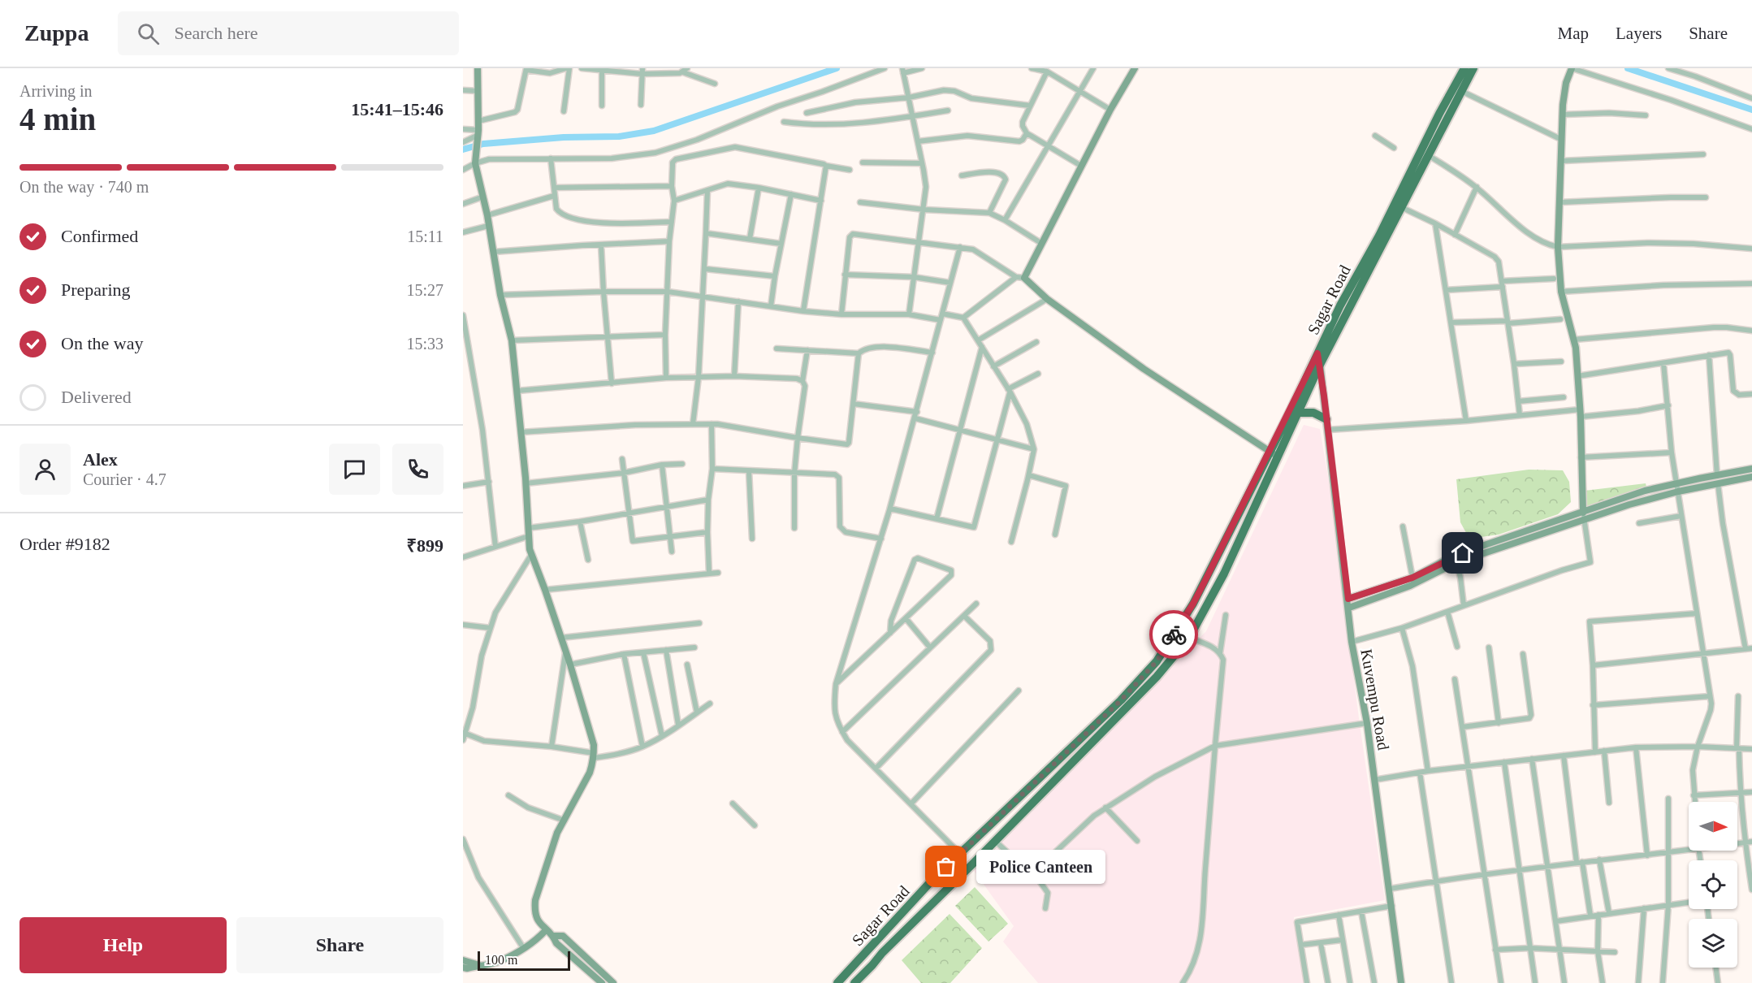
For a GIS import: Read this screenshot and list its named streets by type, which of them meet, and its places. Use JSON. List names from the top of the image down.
{
  "streets": {
    "highway": ["Sagar Road"],
    "street": ["Kuvempu Road"]
  },
  "crossings": [
    ["Sagar Road", "Kuvempu Road"]
  ],
  "places": ["Police Canteen"],
  "scale_bar": "100 m",
  "north": "right",
  "page": {
    "header": "Zuppa",
    "search": "Search here",
    "nav": ["Map", "Layers", "Share"],
    "heading": ["4 min", "Arriving in", "15:41–15:46"],
    "panel": [
      "Alex",
      "Courier · 4.7",
      "Order #9182",
      "₹899"
    ],
    "bar": "On the way · 740 m",
    "list": [
      ["Confirmed", "15:11"],
      ["Preparing", "15:27"],
      ["On the way", "15:33"],
      "Delivered"
    ],
    "bubble": "Police Canteen",
    "buttons": ["Help", "Share"],
    "scale": "100 m"
  }
}
